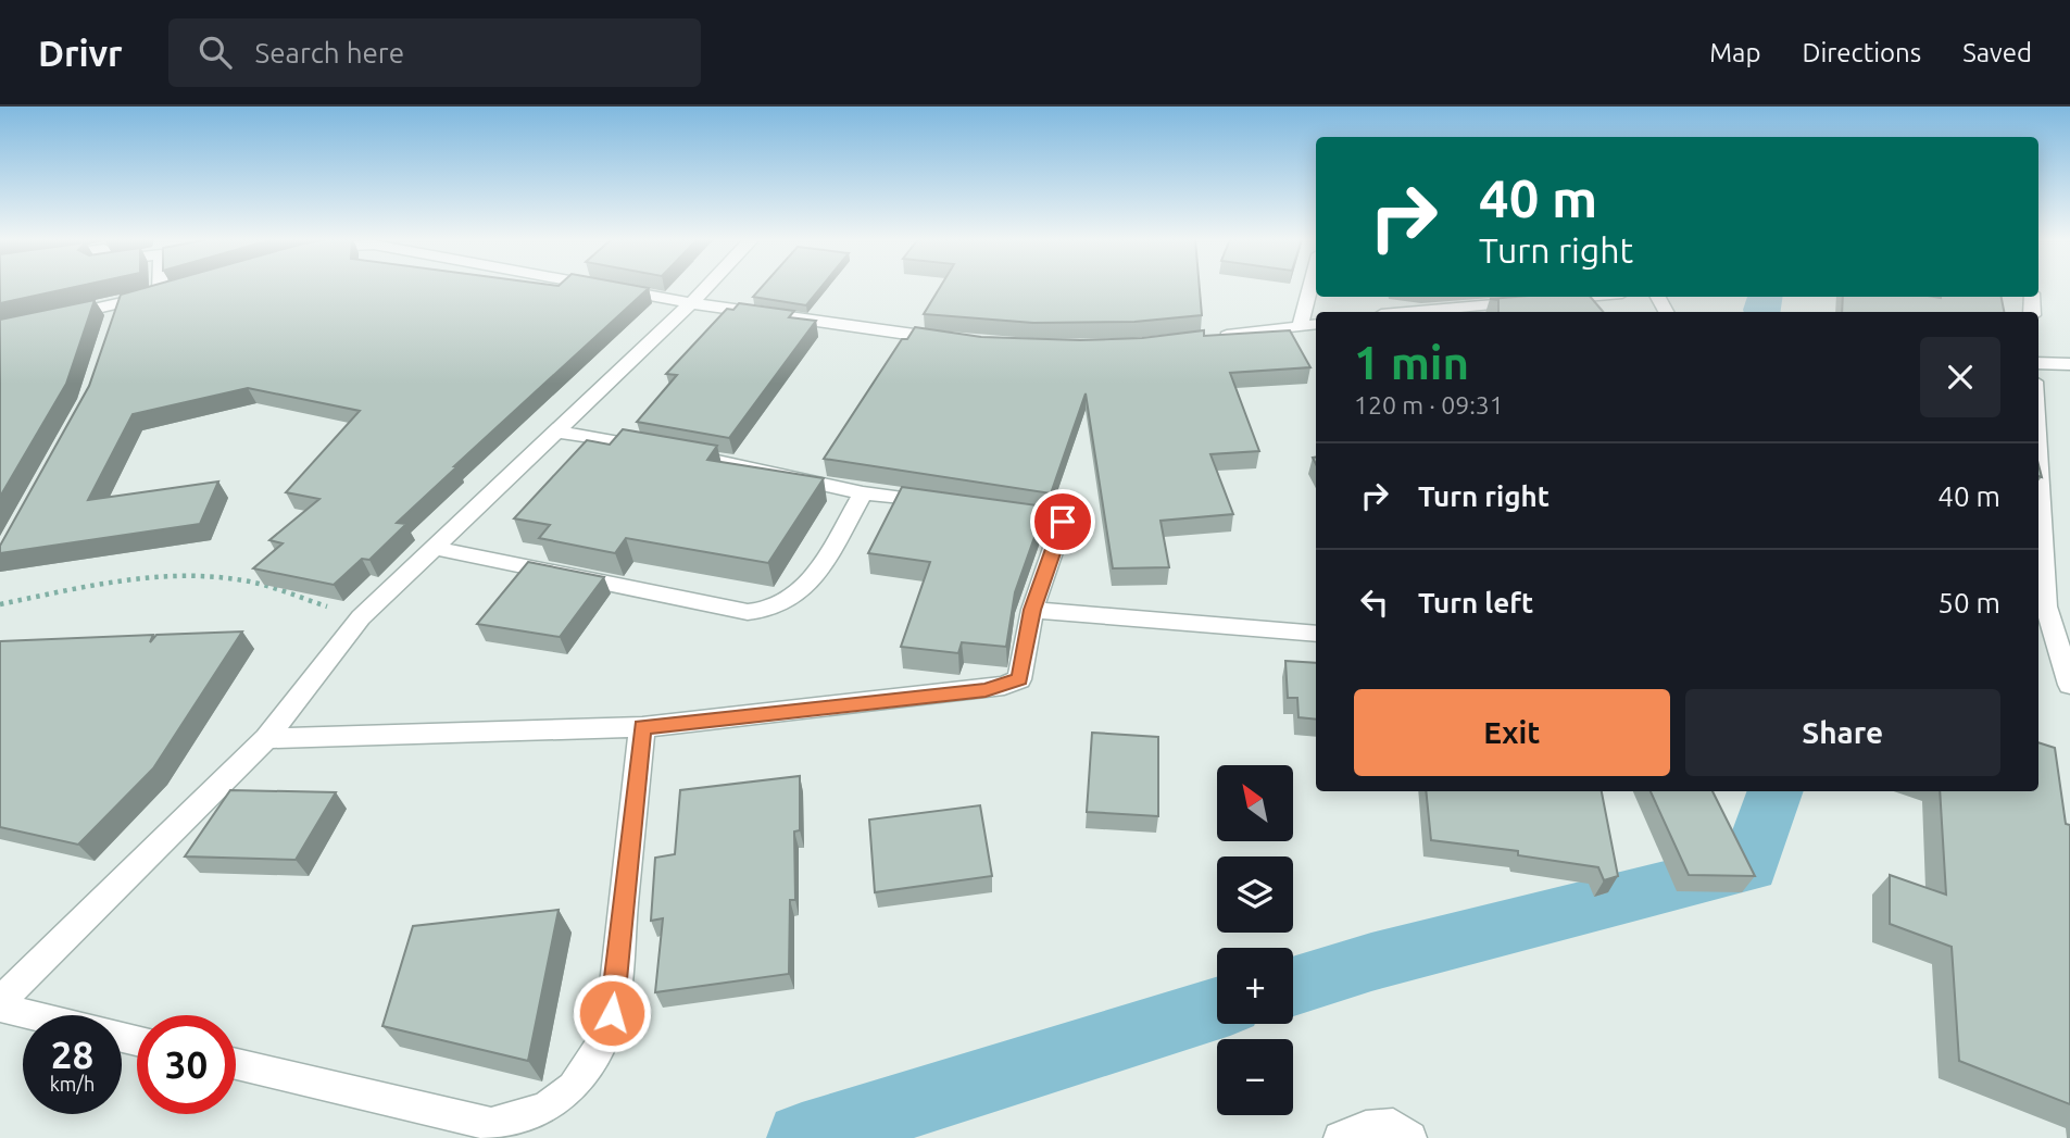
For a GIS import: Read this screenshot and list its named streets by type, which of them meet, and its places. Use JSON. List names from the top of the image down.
{
  "north": "top left",
  "page": {
    "header": "Drivr",
    "search": "Search here",
    "nav": ["Map", "Directions", "Saved"],
    "turn": ["40 m", "Turn right"],
    "heading": ["1 min", "120 m · 09:31"],
    "list": [
      {
        "name": "Turn right",
        "value": "40 m"
      },
      {
        "name": "Turn left",
        "value": "50 m"
      }
    ],
    "buttons": ["Exit", "Share"],
    "map_buttons": ["+", "−"],
    "speed": "28 km/h",
    "limit": "30"
  }
}
